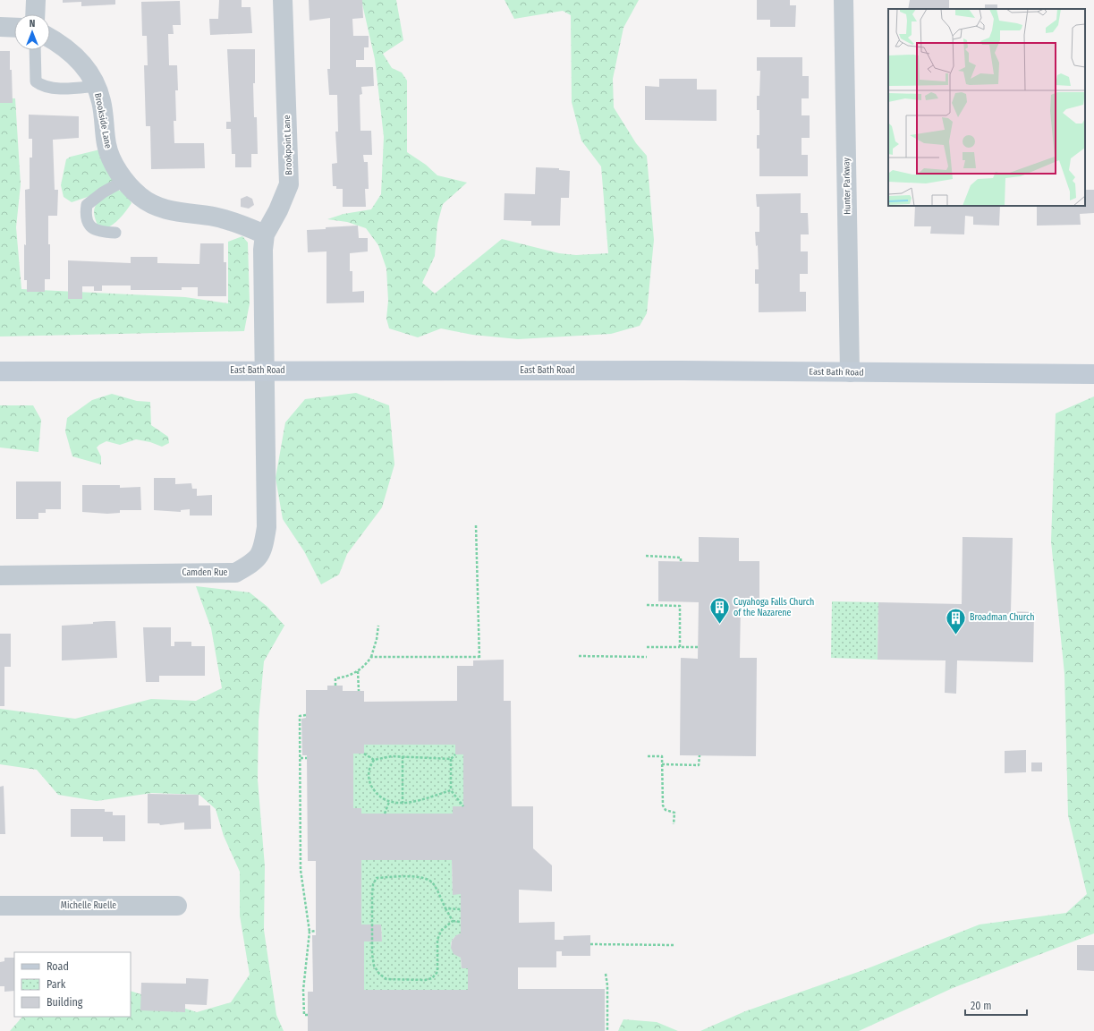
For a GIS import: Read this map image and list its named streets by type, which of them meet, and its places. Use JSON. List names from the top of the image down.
{
  "streets": {
    "street": [
      "Brookside Lane",
      "Brookpoint Lane",
      "Hunter Parkway",
      "East Bath Road",
      "Camden Rue",
      "Michelle Ruelle"
    ]
  },
  "crossings": [
    ["Brookside Lane", "Brookpoint Lane"],
    ["Brookpoint Lane", "East Bath Road"],
    ["Brookpoint Lane", "Camden Rue"],
    ["Hunter Parkway", "East Bath Road"],
    ["East Bath Road", "Camden Rue"]
  ],
  "places": {
    "building": ["Cuyahoga Falls Church of the Nazarene", "Broadman Church"]
  },
  "legend": ["Road", "Park", "Building"],
  "scale_bar": "20 m",
  "north": "top"
}
